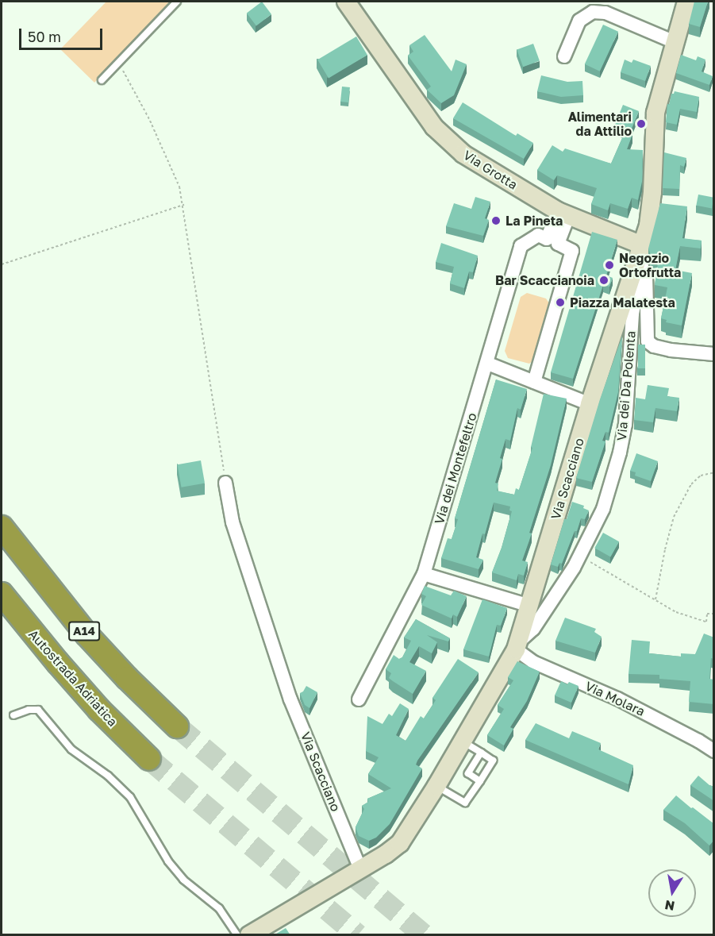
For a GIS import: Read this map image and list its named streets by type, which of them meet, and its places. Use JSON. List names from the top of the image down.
{
  "streets": {
    "highway": ["A14", "Autostrada Adriatica"],
    "street": [
      "Via Grotta",
      "Via dei Da Polenta",
      "Via dei Montefeltro",
      "Via Scacciano",
      "Via Molara"
    ]
  },
  "crossings": [
    ["Via Grotta", "Via dei Da Polenta"],
    ["Via Grotta", "Via Scacciano"],
    ["Via dei Da Polenta", "Via Scacciano"],
    ["Via dei Da Polenta", "Via Molara"],
    ["Via Scacciano", "Via Molara"]
  ],
  "places": [
    "Alimentari da Attilio",
    "La Pineta",
    "Negozio Ortofrutta",
    "Bar Scaccianoia",
    "Piazza Malatesta"
  ],
  "scale_bar": "50 m",
  "north": "bottom"
}
